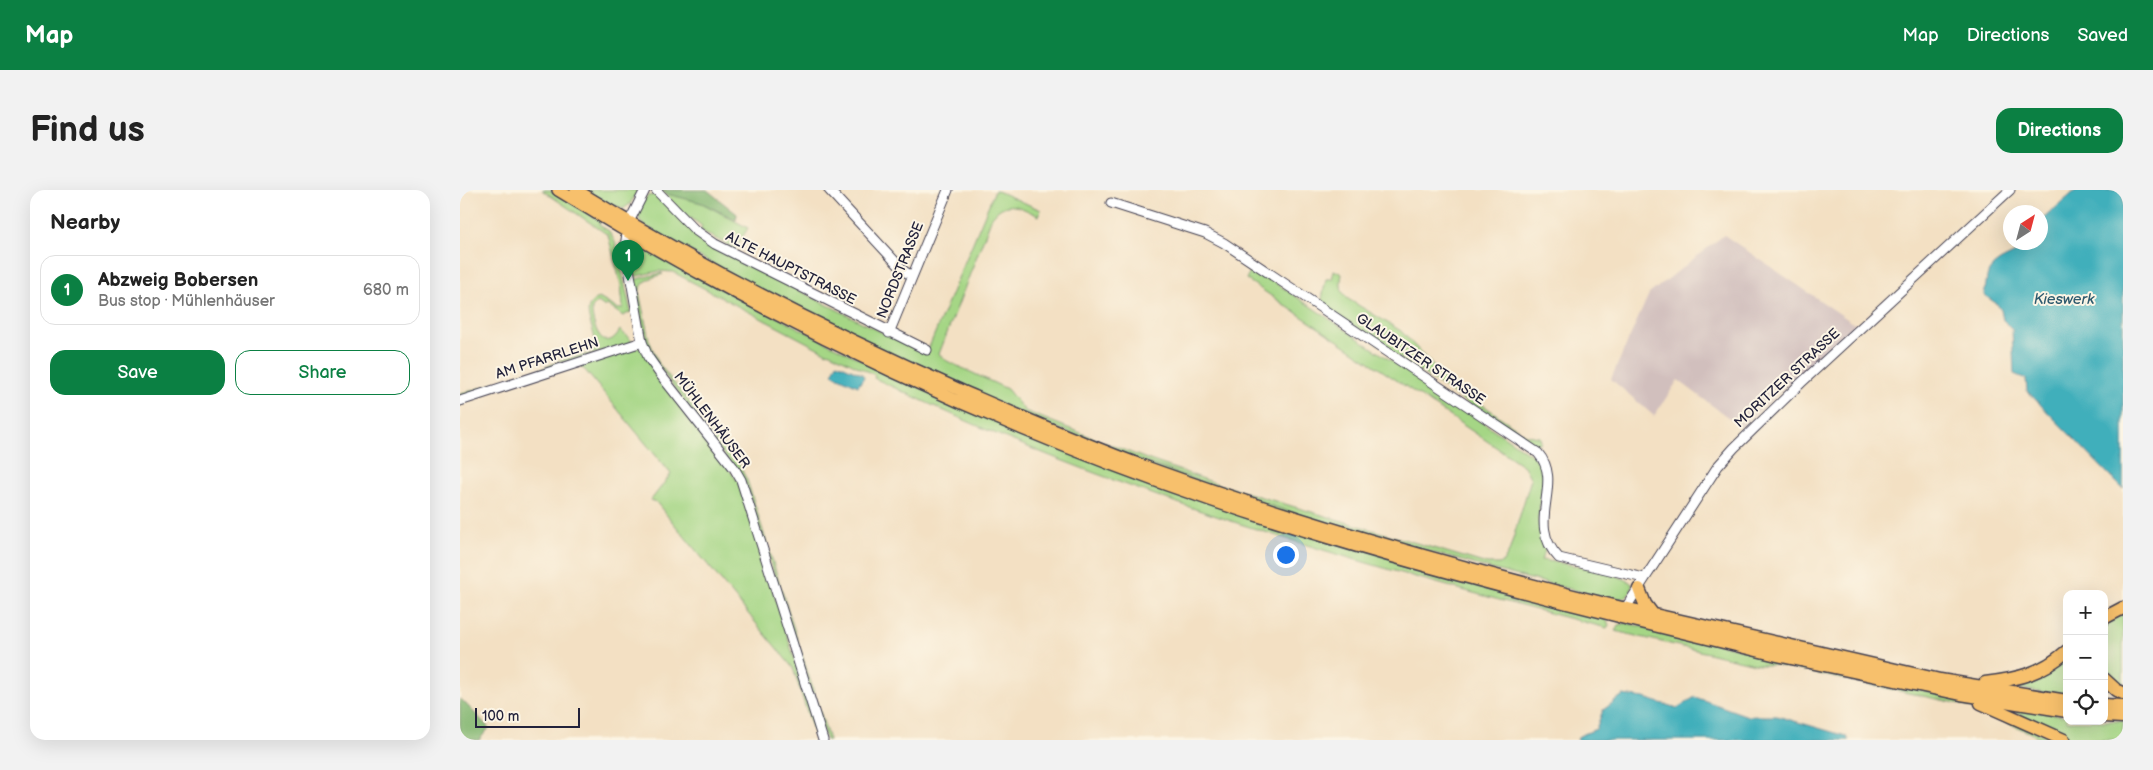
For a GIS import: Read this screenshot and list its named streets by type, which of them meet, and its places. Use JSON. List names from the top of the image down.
{
  "streets": {
    "street": [
      "ALTE HAUPTSTRASSE",
      "NORDSTRASSE",
      "AM PFARRLEHN",
      "GLAUBITZER STRASSE",
      "MORITZER STRASSE",
      "MÜHLENHÄUSER"
    ]
  },
  "crossings": [
    ["ALTE HAUPTSTRASSE", "NORDSTRASSE"],
    ["AM PFARRLEHN", "MÜHLENHÄUSER"],
    ["GLAUBITZER STRASSE", "MORITZER STRASSE"]
  ],
  "water": ["Kieswerk"],
  "scale_bar": "100 m",
  "north": "top right",
  "page": {
    "header": "Map",
    "nav": ["Map", "Directions", "Saved"],
    "buttons": [
      "Directions",
      ["Save", "Share"]
    ],
    "title": "Find us",
    "heading": "Nearby",
    "pins": "1",
    "list": [
      {
        "mark": "1",
        "name": "Abzweig Bobersen",
        "note": "Bus stop · Mühlenhäuser",
        "value": "680 m"
      }
    ],
    "map_buttons": ["+", "−"],
    "scale": "100 m"
  }
}
